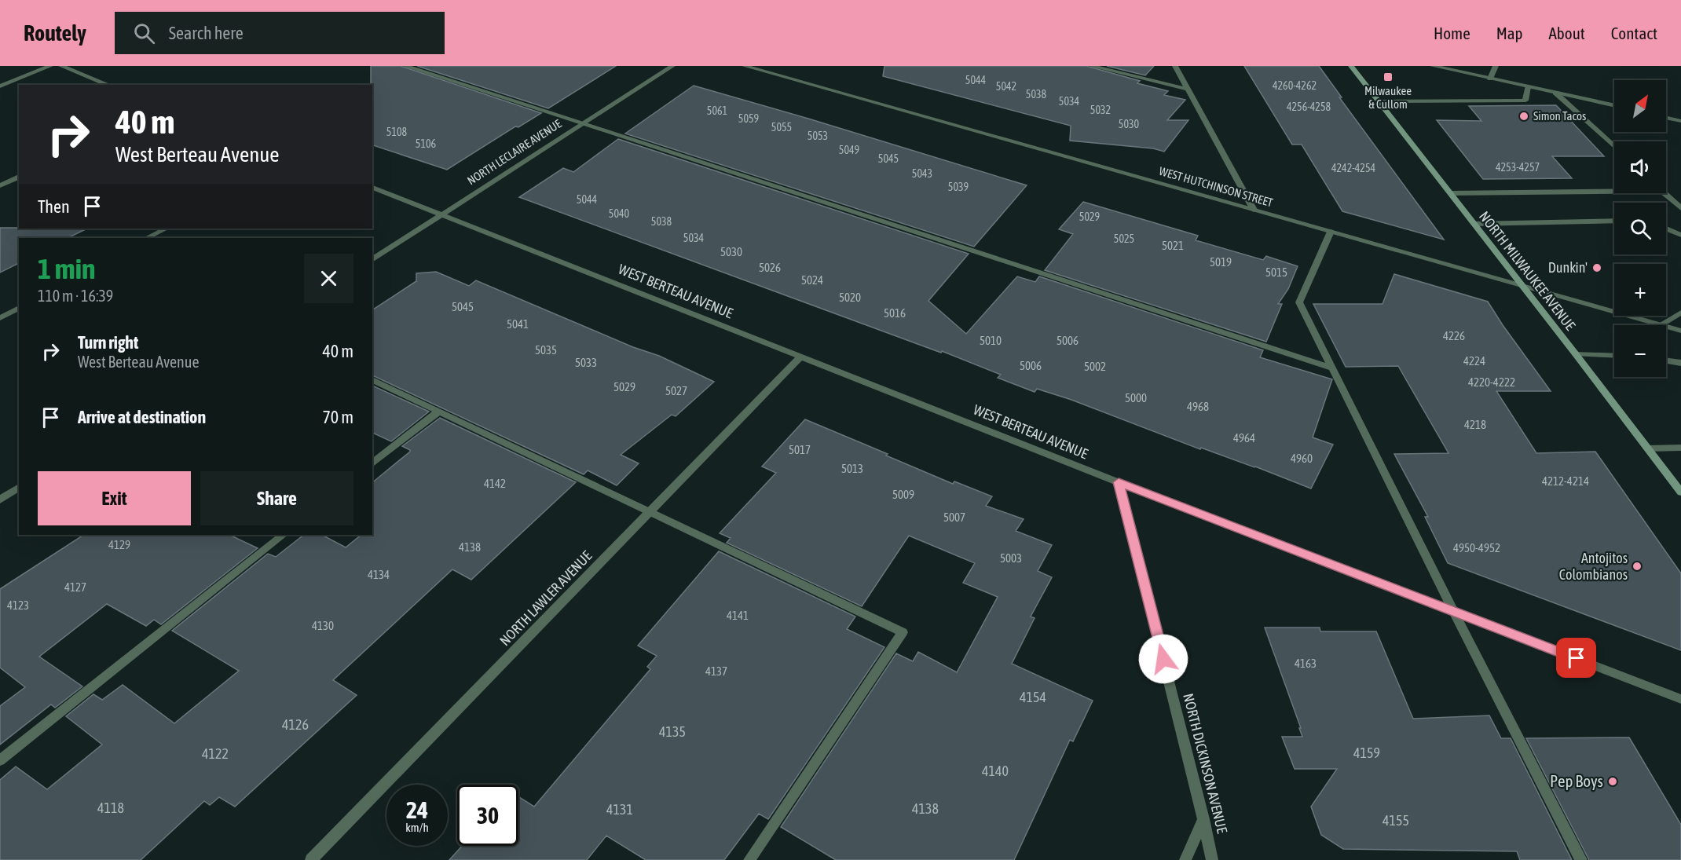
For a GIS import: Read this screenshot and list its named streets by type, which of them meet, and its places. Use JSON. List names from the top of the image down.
{
  "streets": {
    "main road": ["NORTH MILWAUKEE AVENUE"],
    "street": [
      "NORTH LECLAIRE AVENUE",
      "WEST HUTCHINSON STREET",
      "WEST BERTEAU AVENUE",
      "NORTH LAWLER AVENUE",
      "NORTH DICKINSON AVENUE"
    ]
  },
  "crossings": [
    ["NORTH LECLAIRE AVENUE", "WEST BERTEAU AVENUE"],
    ["WEST HUTCHINSON STREET", "NORTH MILWAUKEE AVENUE"],
    ["WEST BERTEAU AVENUE", "NORTH LAWLER AVENUE"],
    ["WEST BERTEAU AVENUE", "NORTH DICKINSON AVENUE"]
  ],
  "places": {
    "transit": ["Milwaukee & Cullom"],
    "other": [
      "Simon Tacos",
      "Dunkin'",
      "Antojitos Colombianos",
      "Pep Boys"
    ]
  },
  "house_numbers": [
    "5044",
    "4260-4262",
    "5042",
    "5038",
    "5034",
    "4256-4258",
    "5032",
    "5061",
    "5059",
    "5030",
    "5055",
    "5108",
    "5053",
    "5106",
    "5049",
    "5045",
    "4253-4257",
    "4242-4254",
    "5043",
    "5039",
    "5044",
    "5040",
    "5029",
    "5038",
    "5034",
    "5025",
    "5021",
    "5030",
    "5019",
    "5026",
    "5015",
    "5024",
    "5020",
    "5045",
    "5016",
    "5041",
    "4226",
    "5010",
    "5006",
    "5035",
    "4224",
    "5033",
    "5006",
    "5002",
    "4220-4222",
    "5029",
    "5027",
    "5000",
    "4968",
    "4218",
    "4964",
    "5017",
    "4960",
    "5013",
    "4212-4214",
    "4142",
    "5009",
    "5007",
    "4129",
    "4138",
    "4950-4952",
    "5003",
    "4134",
    "4127",
    "4123",
    "4141",
    "4130",
    "4163",
    "4137",
    "4154",
    "4126",
    "4135",
    "4159",
    "4122",
    "4140",
    "4118",
    "4138",
    "4131",
    "4155"
  ],
  "north": "top right",
  "page": {
    "header": "Routely",
    "search": "Search here",
    "nav": [
      "Home",
      "Map",
      "About",
      "Contact"
    ],
    "map_buttons": ["+", "−"],
    "turn": ["40 m", "West Berteau Avenue"],
    "then": "Then",
    "heading": ["1 min", "110 m · 16:39"],
    "list": [
      {
        "name": "Turn right",
        "note": "West Berteau Avenue",
        "value": "40 m"
      },
      {
        "name": "Arrive at destination",
        "value": "70 m"
      }
    ],
    "buttons": ["Exit", "Share"],
    "speed": "24 km/h",
    "limit": "30"
  }
}
